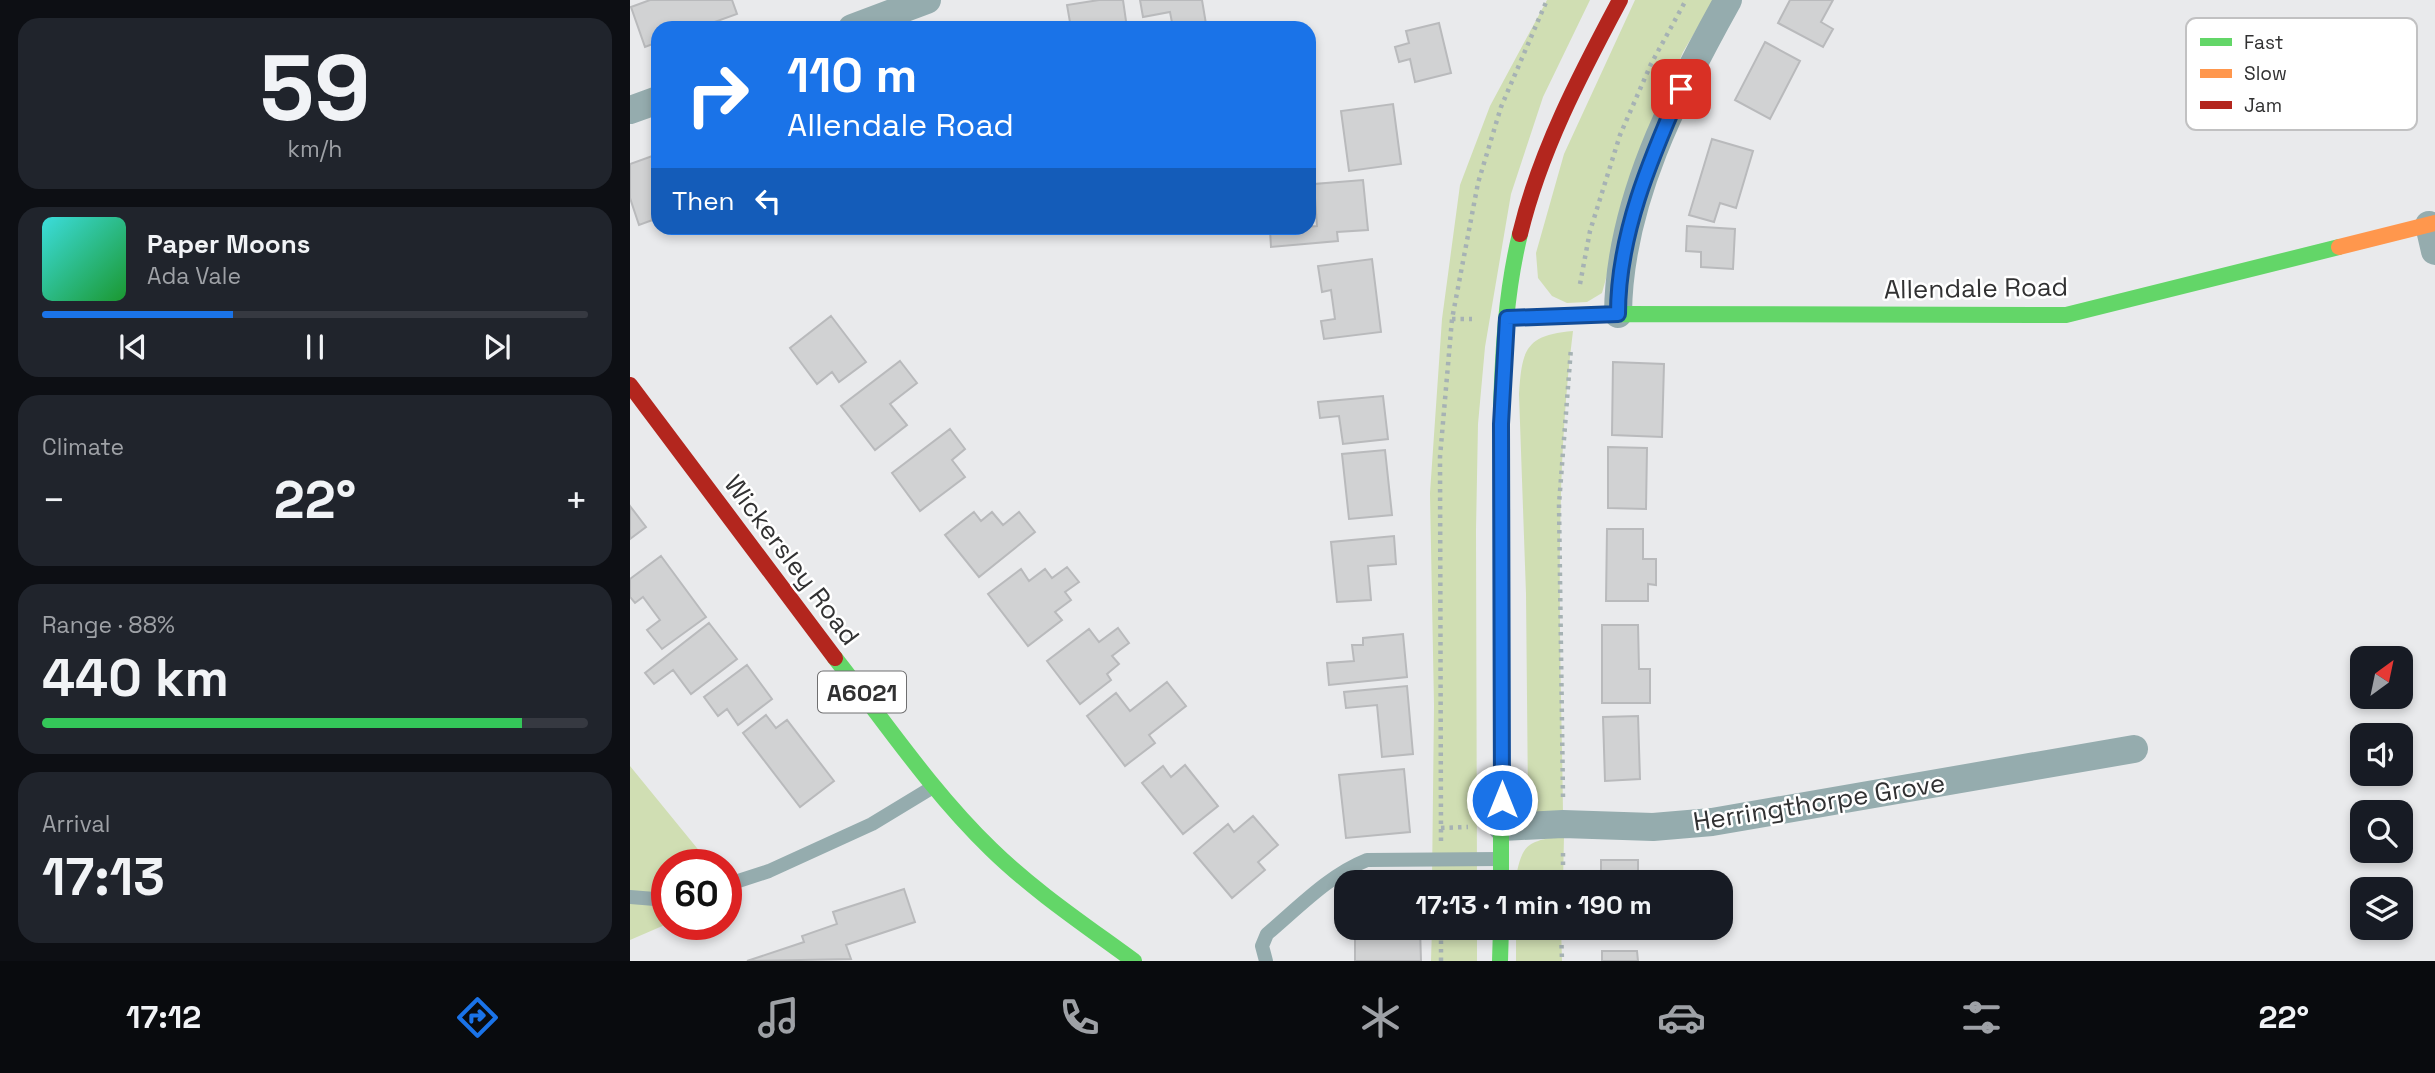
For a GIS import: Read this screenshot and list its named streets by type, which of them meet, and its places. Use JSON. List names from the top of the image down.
{
  "streets": {
    "main road": ["Allendale Road", "Wickersley Road", "A6021"],
    "street": ["Herringthorpe Grove"]
  },
  "legend": ["Fast", "Slow", "Jam"],
  "north": "top right",
  "page": {
    "tile": [
      ["59", "km/h"],
      "Climate",
      ["Range · 88%", "440 km"],
      ["Arrival", "17:13"]
    ],
    "turn": ["110 m", "Allendale Road"],
    "then": "Then",
    "song": ["Paper Moons", "Ada Vale"],
    "heat": ["−", "22°", "+"],
    "limit": "60",
    "trip": "17:13 · 1 min · 190 m",
    "tabs": ["17:12", "22°"]
  }
}
